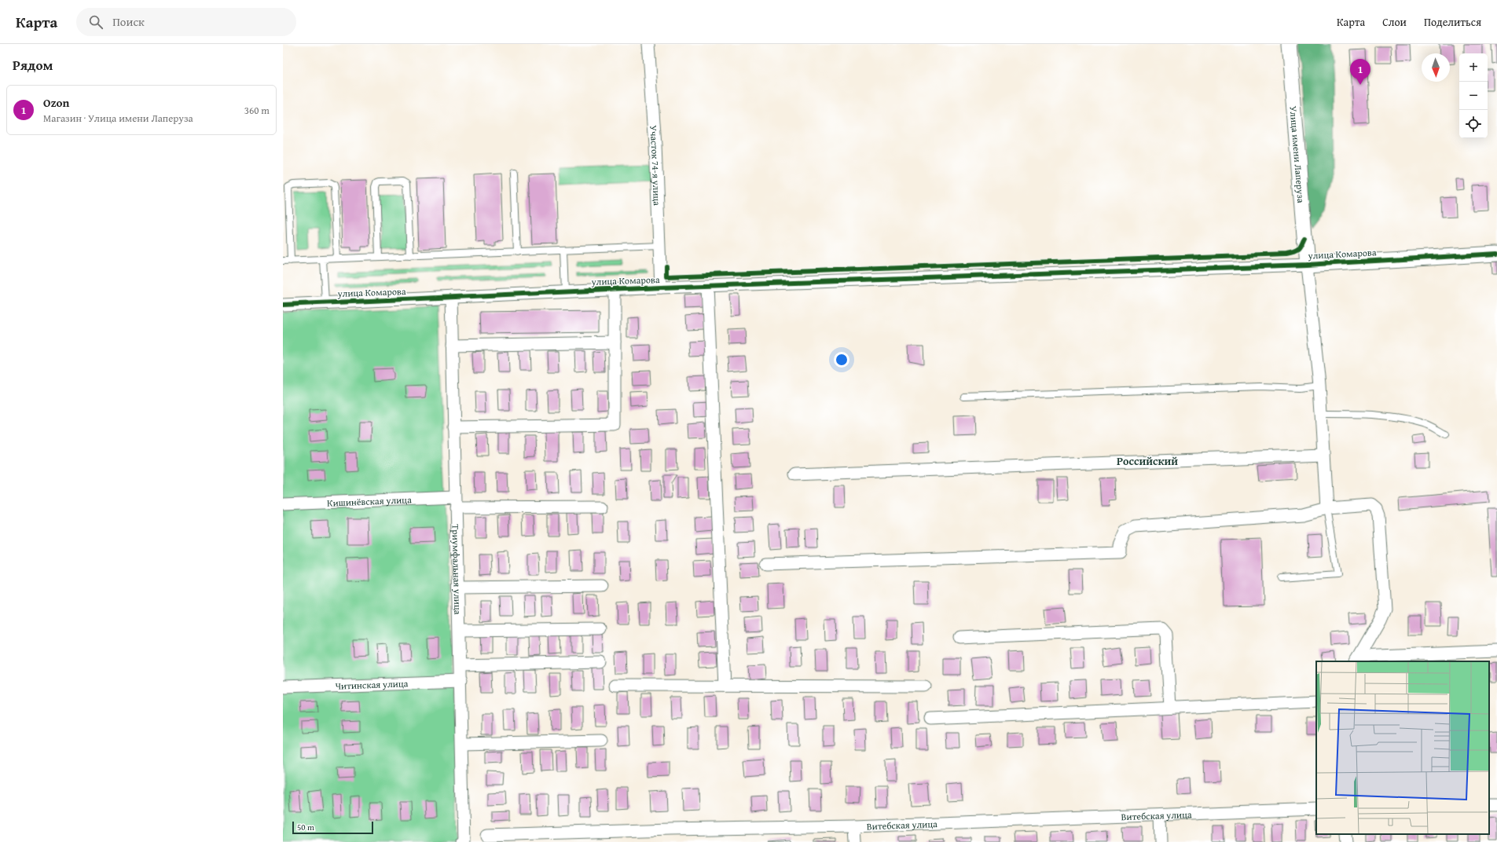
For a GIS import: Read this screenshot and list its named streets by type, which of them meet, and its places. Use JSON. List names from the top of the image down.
{
  "streets": {
    "street": [
      "Улица имени Лаперуза",
      "Участок 74-я улица",
      "улица Комарова",
      "Кишинёвская улица",
      "Триумфальная улица",
      "Читинская улица",
      "Витебская улица"
    ]
  },
  "crossings": [
    ["Улица имени Лаперуза", "улица Комарова"],
    ["Участок 74-я улица", "улица Комарова"],
    ["улица Комарова", "Триумфальная улица"],
    ["Кишинёвская улица", "Триумфальная улица"],
    ["Триумфальная улица", "Читинская улица"]
  ],
  "districts": ["Российский"],
  "scale_bar": "50 m",
  "north": "bottom",
  "page": {
    "header": "Карта",
    "search": "Поиск",
    "nav": ["Карта", "Слои", "Поделиться"],
    "heading": "Рядом",
    "map_buttons": ["+", "−"],
    "pins": "1",
    "list": [
      {
        "mark": "1",
        "name": "Ozon",
        "note": "Магазин · Улица имени Лаперуза",
        "value": "360 m"
      }
    ],
    "scale": "50 m"
  }
}
